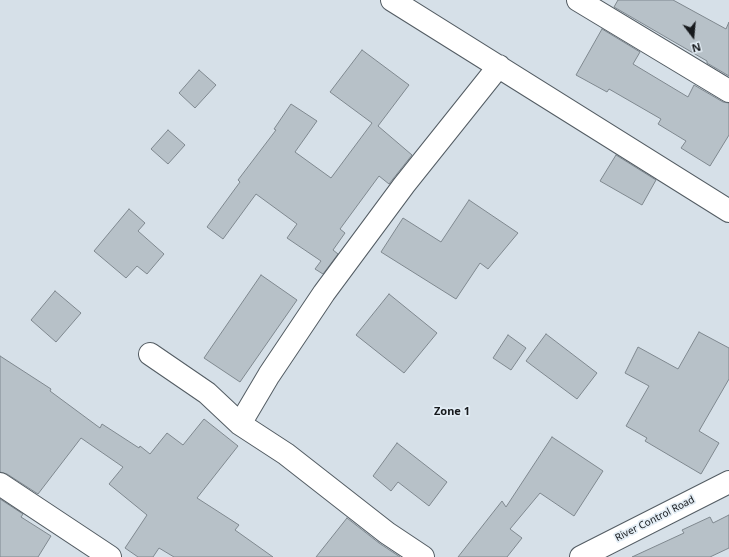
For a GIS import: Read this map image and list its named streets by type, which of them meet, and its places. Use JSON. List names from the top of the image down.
{
  "streets": {
    "street": ["River Control Road"]
  },
  "districts": ["Zone 1"],
  "north": "bottom"
}
